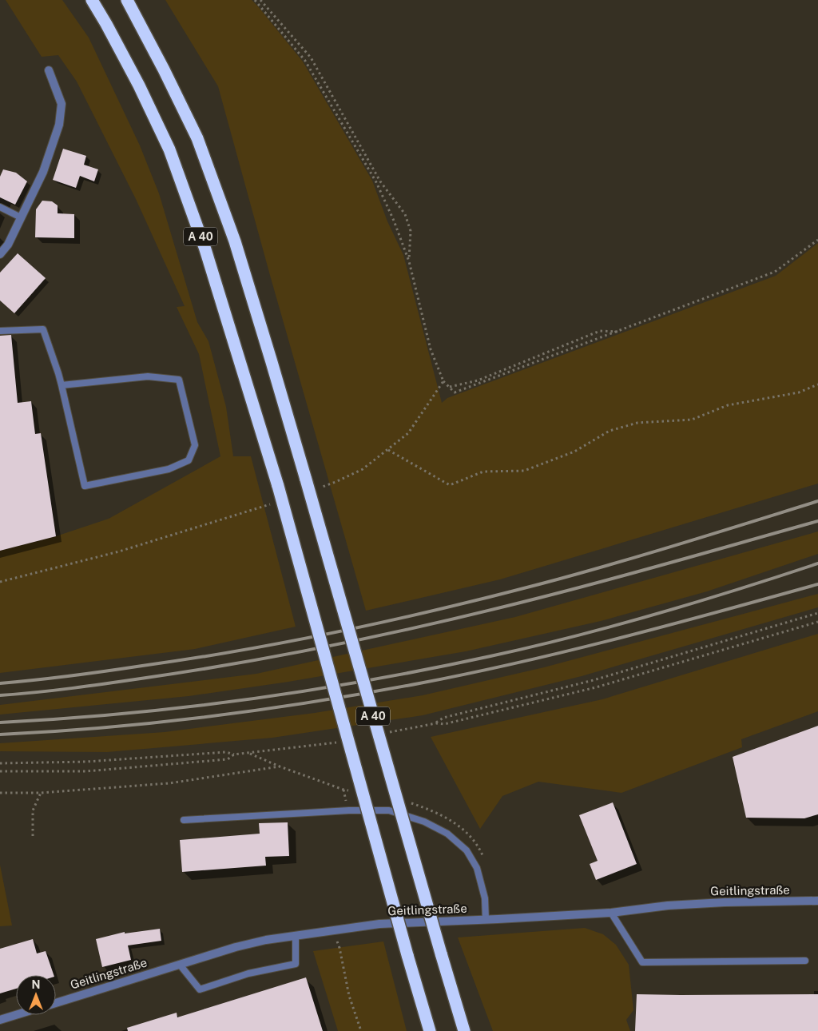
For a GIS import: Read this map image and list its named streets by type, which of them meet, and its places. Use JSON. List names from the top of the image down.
{
  "streets": {
    "highway": ["A 40"],
    "street": ["Geitlingstraße"]
  },
  "north": "top"
}
